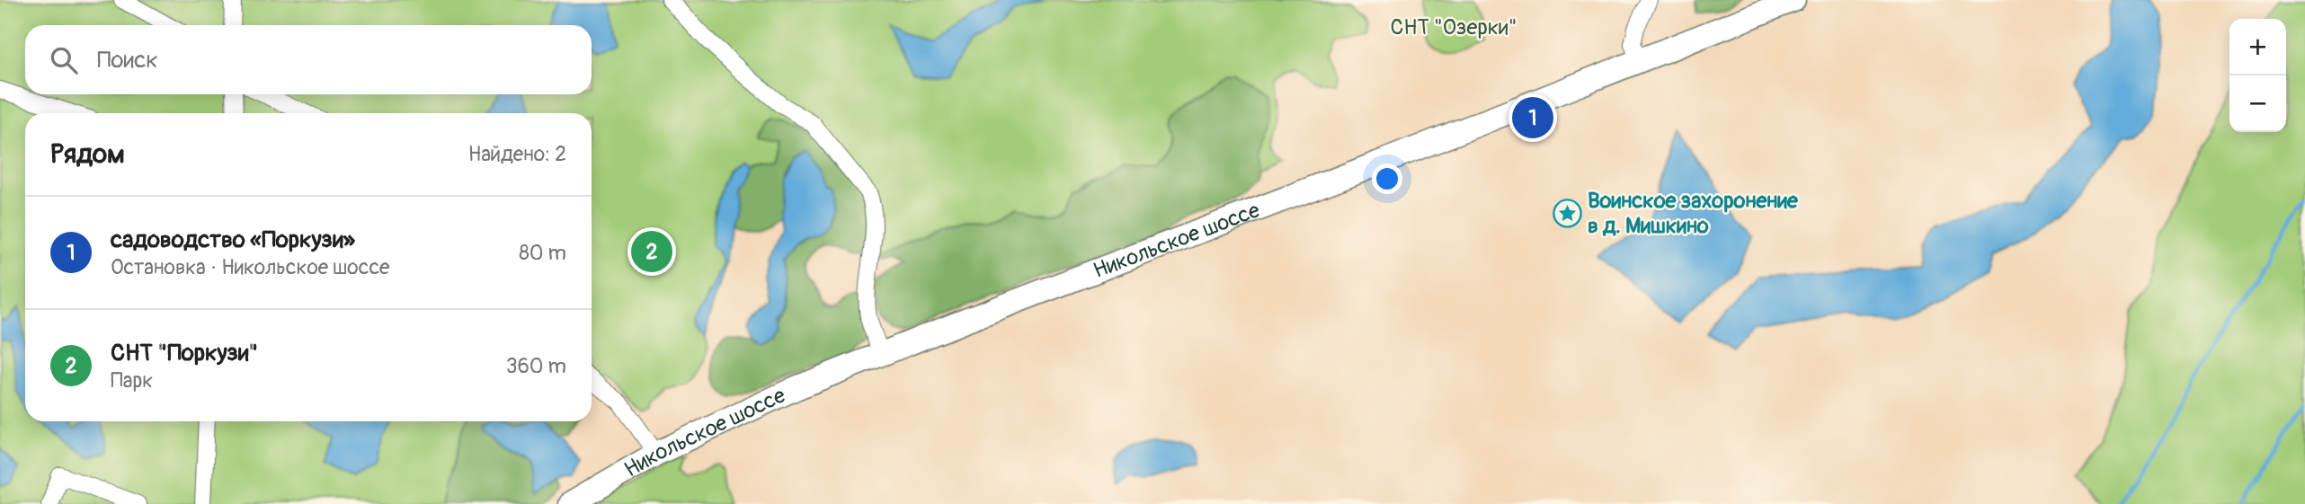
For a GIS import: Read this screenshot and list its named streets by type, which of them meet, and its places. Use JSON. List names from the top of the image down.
{
  "streets": {
    "main road": ["Никольское шоссе"]
  },
  "parks": ["СНТ \"Озерки\""],
  "places": {
    "place": ["Воинское захоронение в д. Мишкино"]
  },
  "page": {
    "map_buttons": ["+", "−"],
    "search": "Поиск",
    "pins": ["1", "2"],
    "heading": ["Рядом", "Найдено: 2"],
    "list": [
      {
        "mark": "1",
        "name": "садоводство «Поркузи»",
        "note": "Остановка · Никольское шоссе",
        "value": "80 m"
      },
      {
        "mark": "2",
        "name": "СНТ \"Поркузи\"",
        "note": "Парк",
        "value": "360 m"
      }
    ]
  }
}
